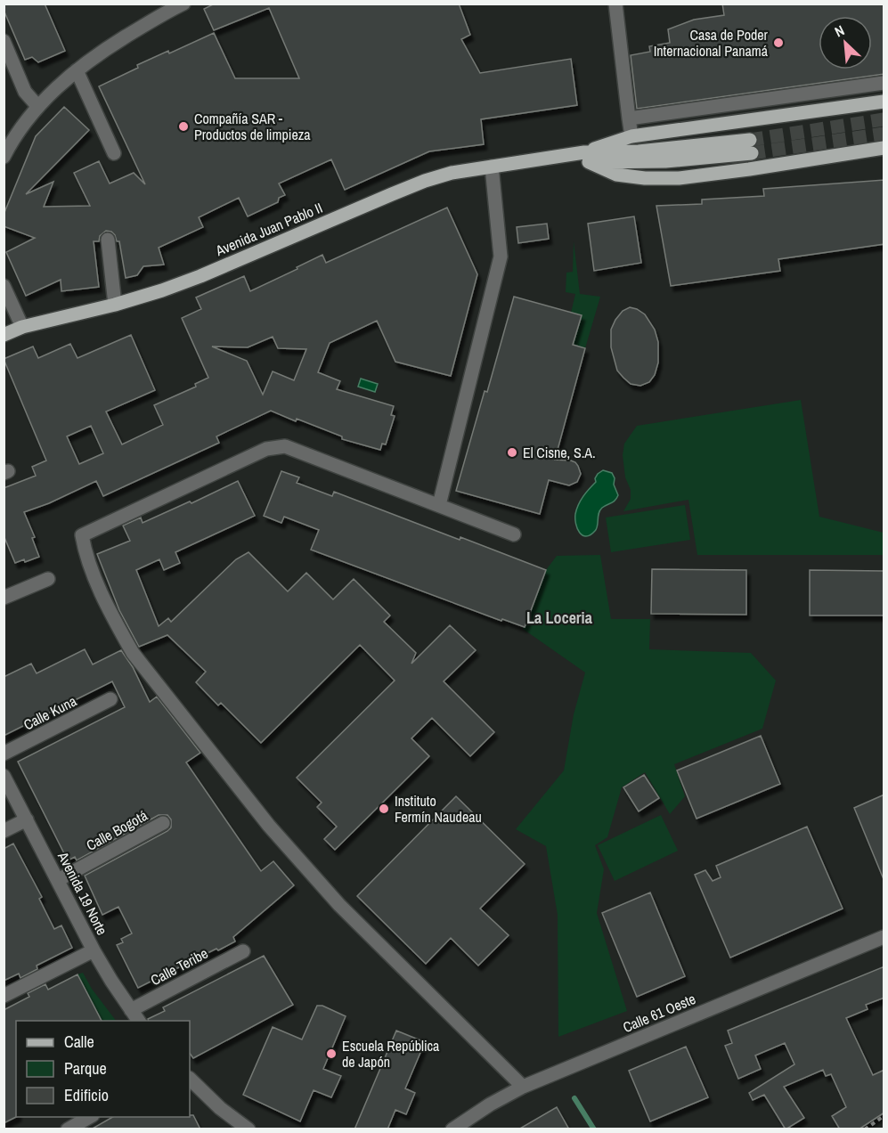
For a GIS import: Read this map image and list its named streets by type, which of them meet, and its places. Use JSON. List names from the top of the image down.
{
  "streets": {
    "main road": ["Avenida Juan Pablo II"],
    "street": [
      "Calle Kuna",
      "Calle Bogotá",
      "Avenida 19 Norte",
      "Calle Teribe",
      "Calle 61 Oeste"
    ]
  },
  "crossings": [
    ["Calle Bogotá", "Avenida 19 Norte"],
    ["Avenida 19 Norte", "Calle Teribe"]
  ],
  "districts": ["La Loceria"],
  "places": [
    "Casa de Poder Internacional Panamá",
    "Compañía SAR - Productos de limpieza",
    "El Cisne, S.A.",
    "Instituto Fermín Naudeau",
    "Escuela República de Japón"
  ],
  "legend": ["Calle", "Parque", "Edificio"],
  "north": "top left"
}
